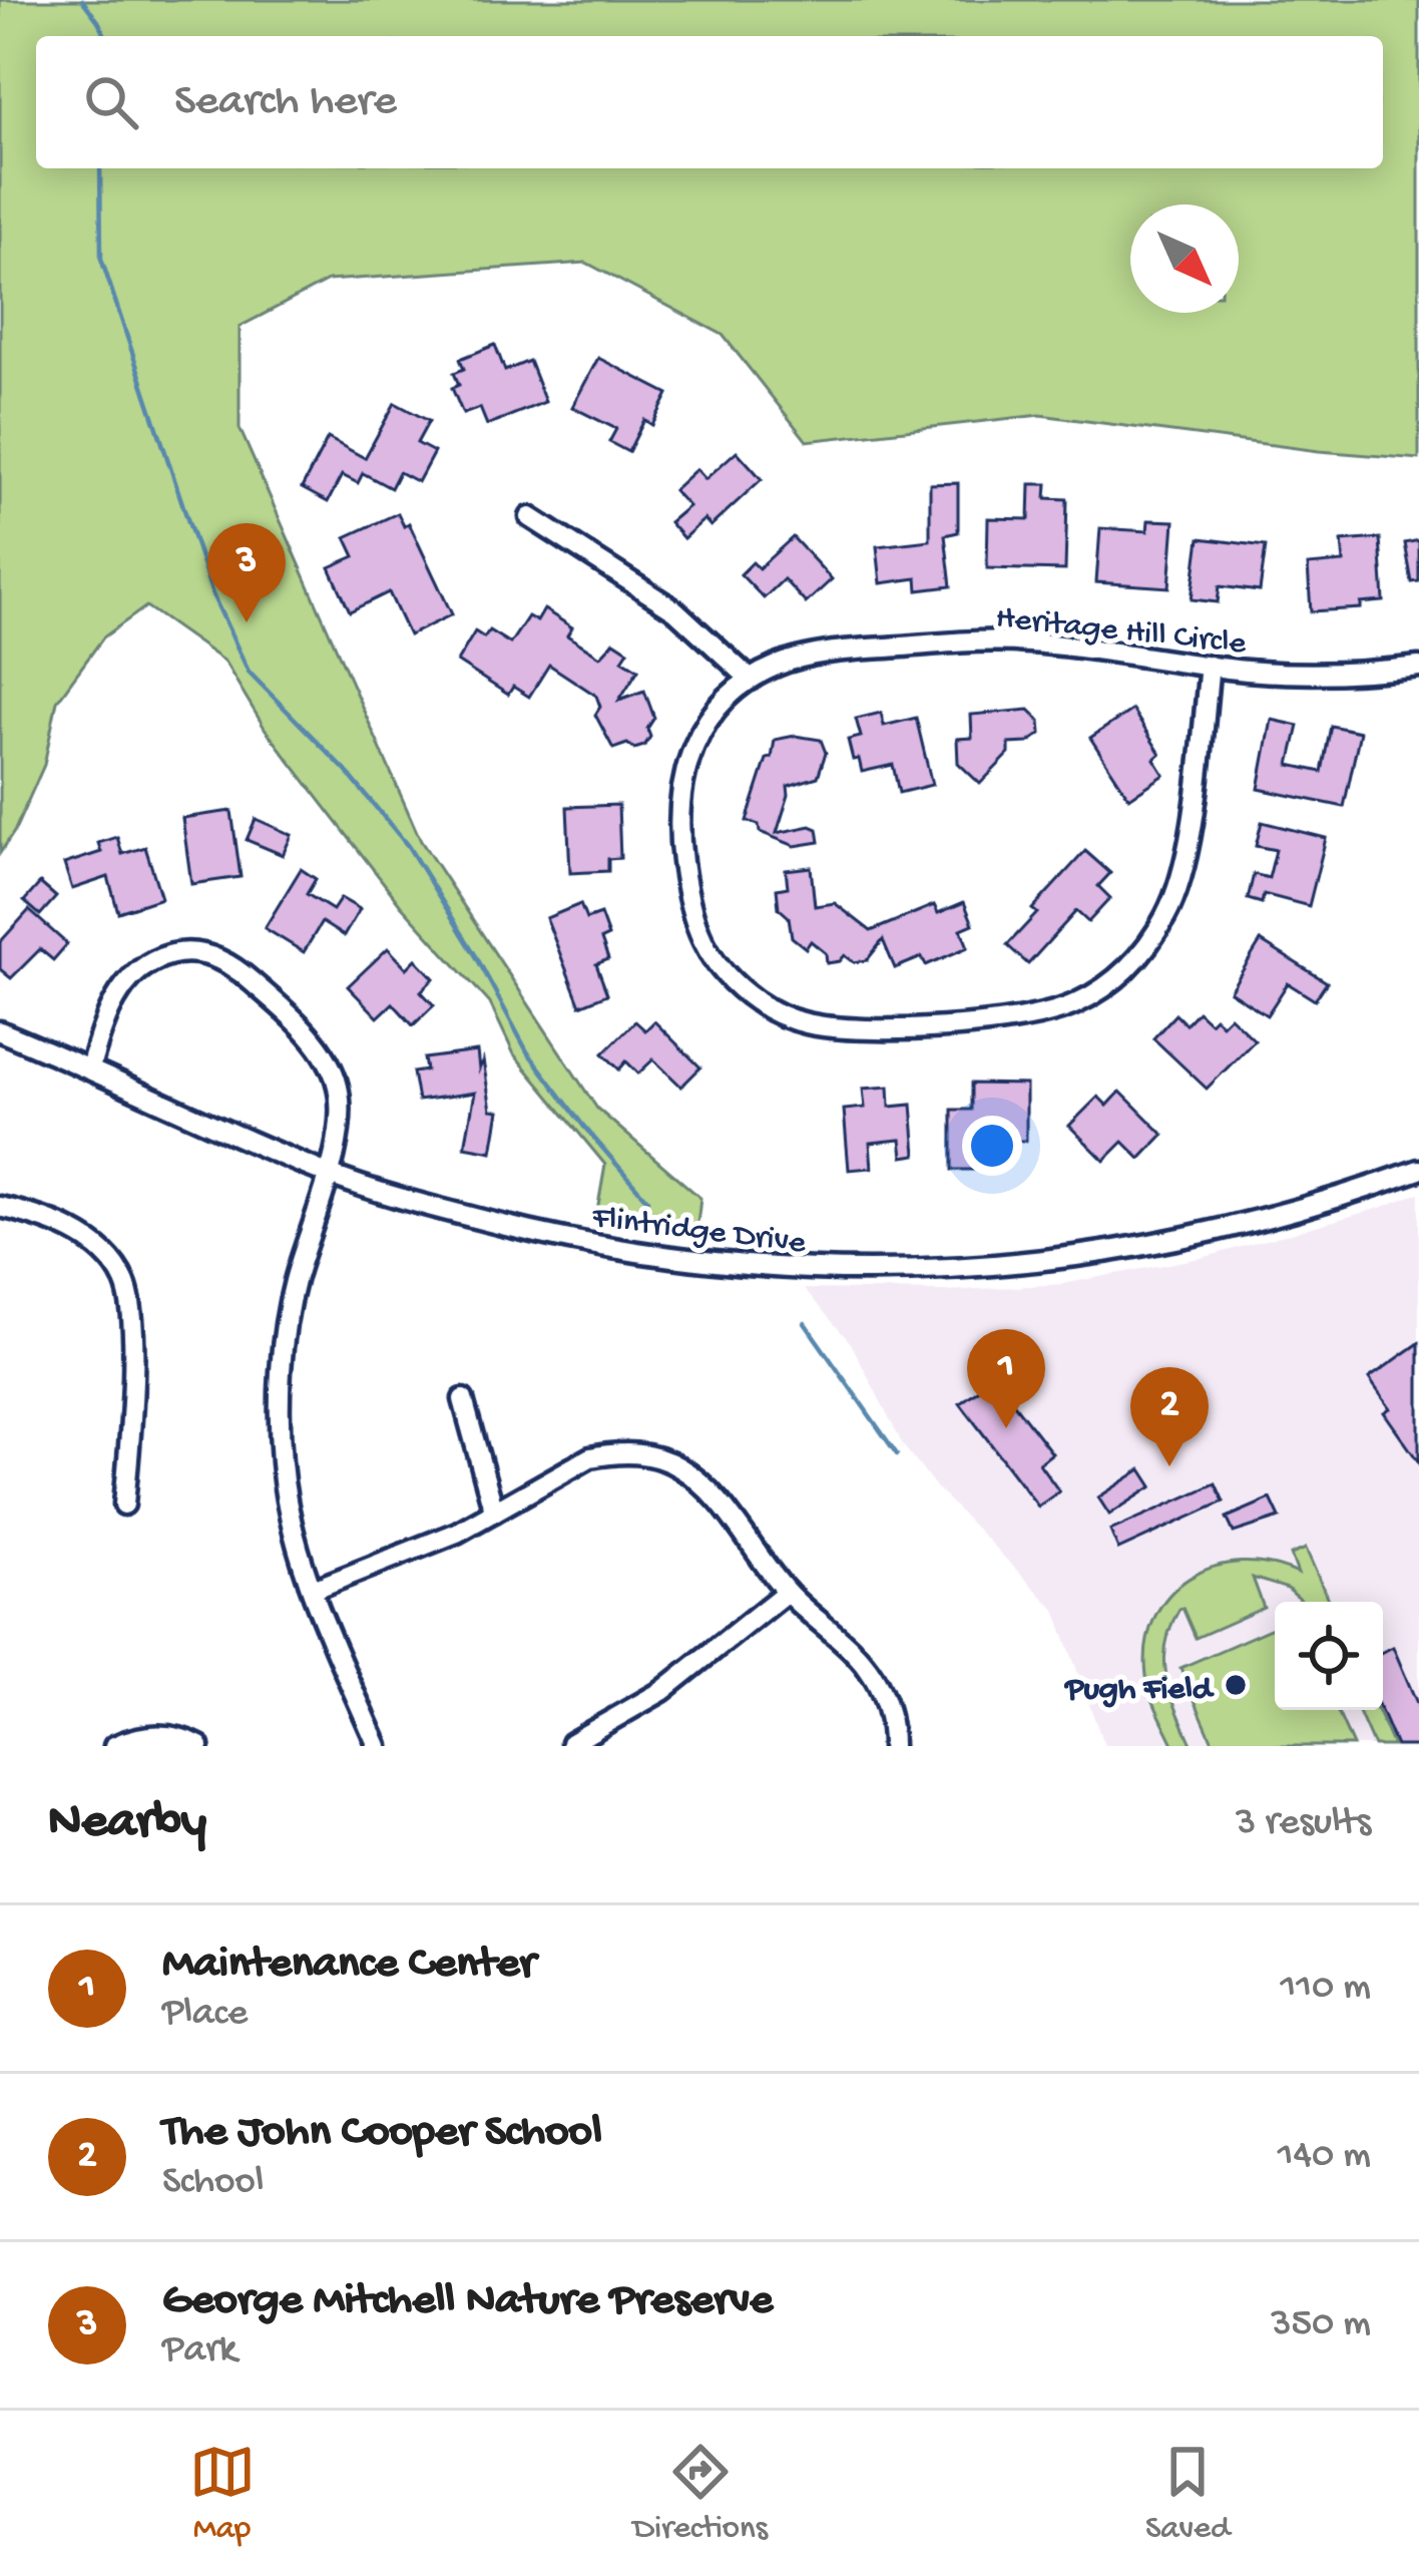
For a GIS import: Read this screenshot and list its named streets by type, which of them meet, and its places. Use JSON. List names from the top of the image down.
{
  "streets": {
    "street": ["Heritage Hill Circle", "Flintridge Drive"]
  },
  "places": ["Pugh Field"],
  "north": "bottom right",
  "page": {
    "search": "Search here",
    "pins": ["3", "1", "2"],
    "heading": ["Nearby", "3 results"],
    "list": [
      {
        "mark": "1",
        "name": "Maintenance Center",
        "note": "Place",
        "value": "110 m"
      },
      {
        "mark": "2",
        "name": "The John Cooper School",
        "note": "School",
        "value": "140 m"
      },
      {
        "mark": "3",
        "name": "George Mitchell Nature Preserve",
        "note": "Park",
        "value": "350 m"
      }
    ],
    "nav": ["Map", "Directions", "Saved"]
  }
}
